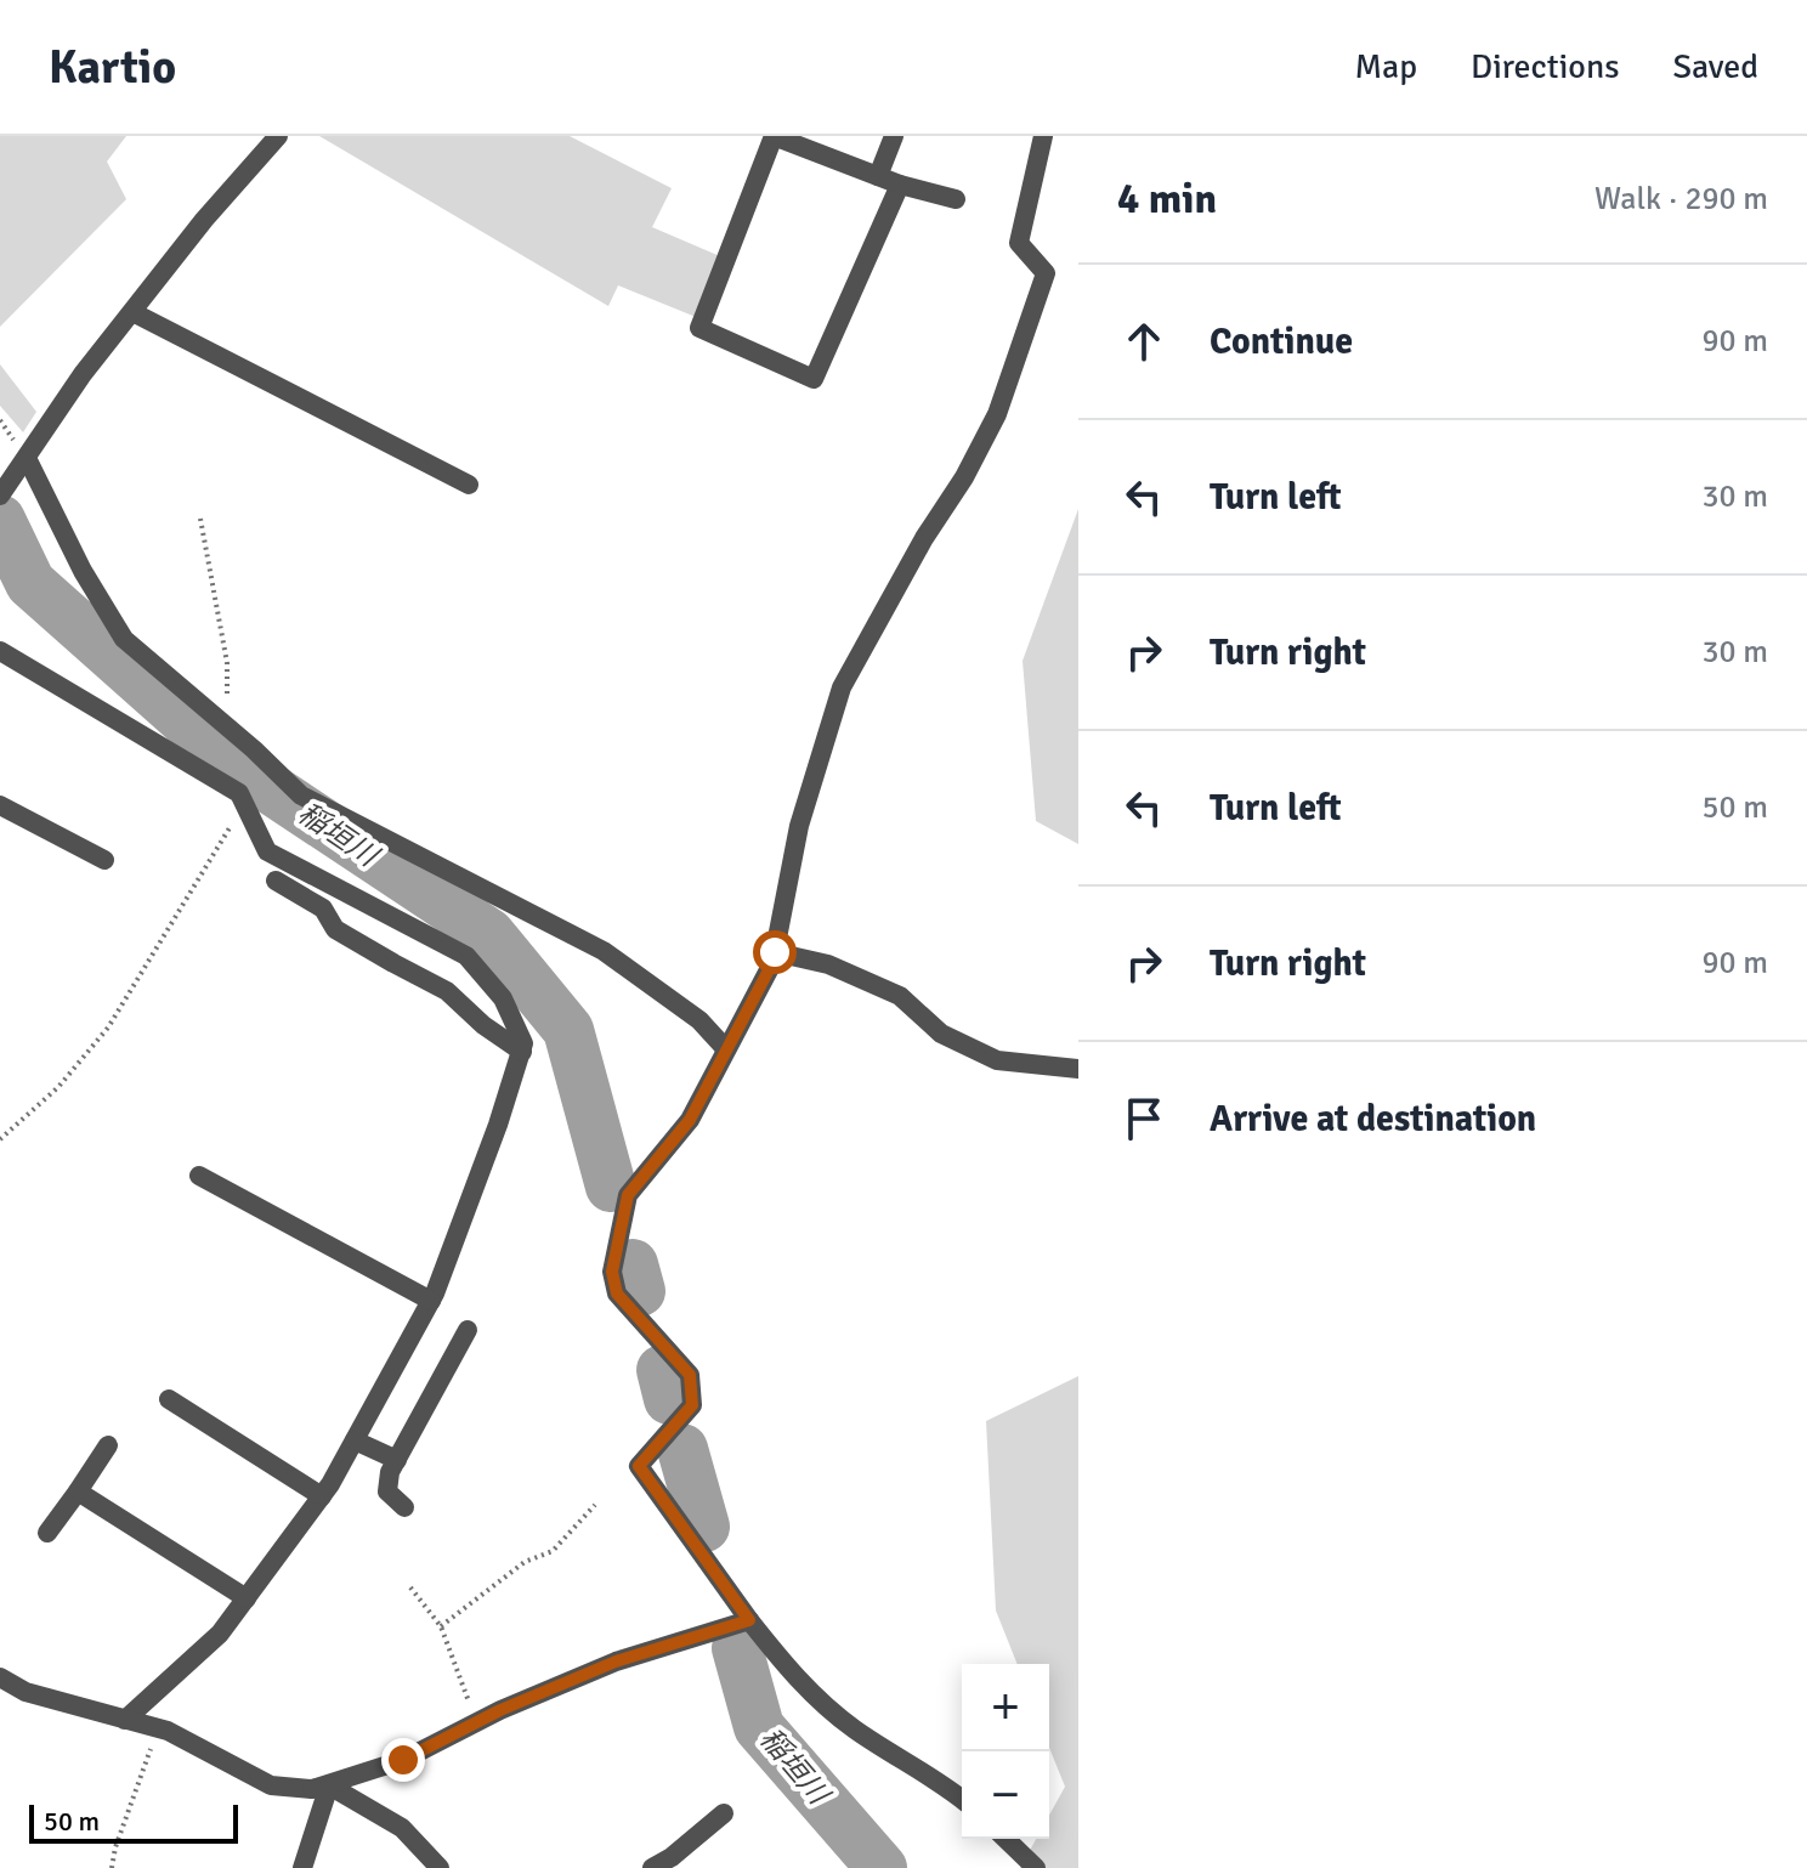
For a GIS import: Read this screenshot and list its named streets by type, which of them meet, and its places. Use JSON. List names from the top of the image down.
{
  "water": ["稲垣川"],
  "scale_bar": "50 m",
  "page": {
    "header": "Kartio",
    "nav": ["Map", "Directions", "Saved"],
    "heading": ["4 min", "Walk · 290 m"],
    "list": [
      ["Continue", "90 m"],
      ["Turn left", "30 m"],
      ["Turn right", "30 m"],
      ["Turn left", "50 m"],
      ["Turn right", "90 m"],
      "Arrive at destination"
    ],
    "map_buttons": ["+", "−"],
    "scale": "50 m"
  }
}
